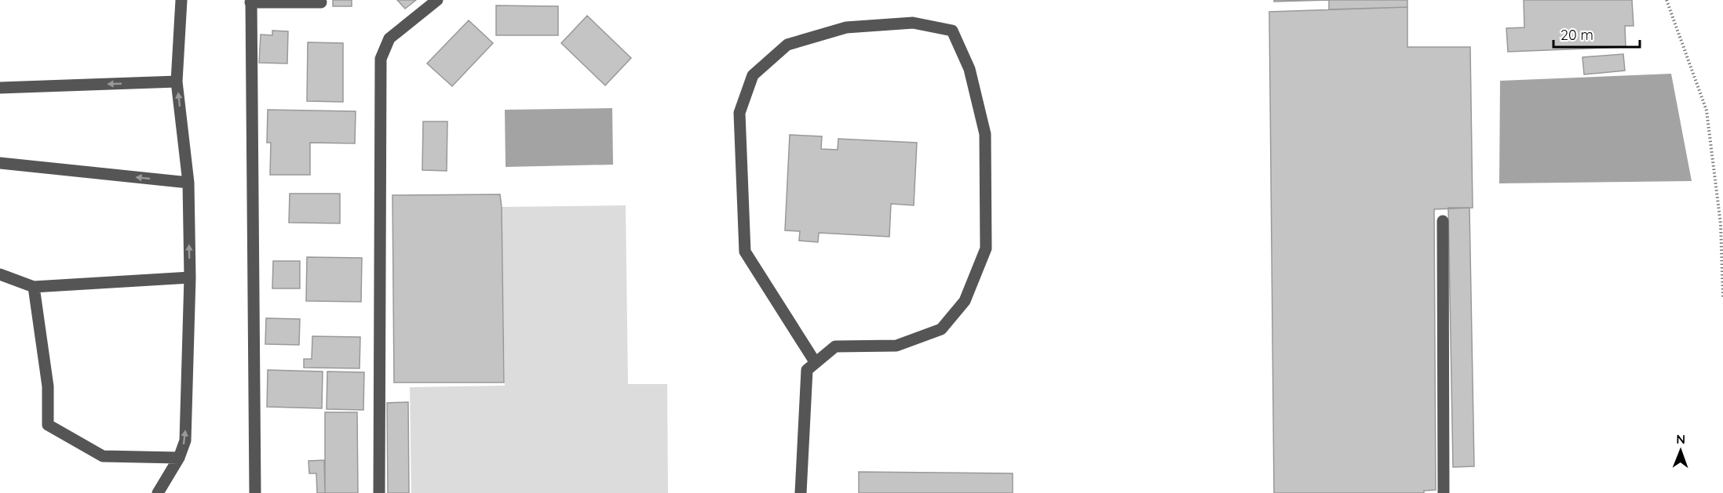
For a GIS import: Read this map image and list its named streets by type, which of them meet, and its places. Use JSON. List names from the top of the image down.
{
  "scale_bar": "20 m",
  "north": "top"
}
